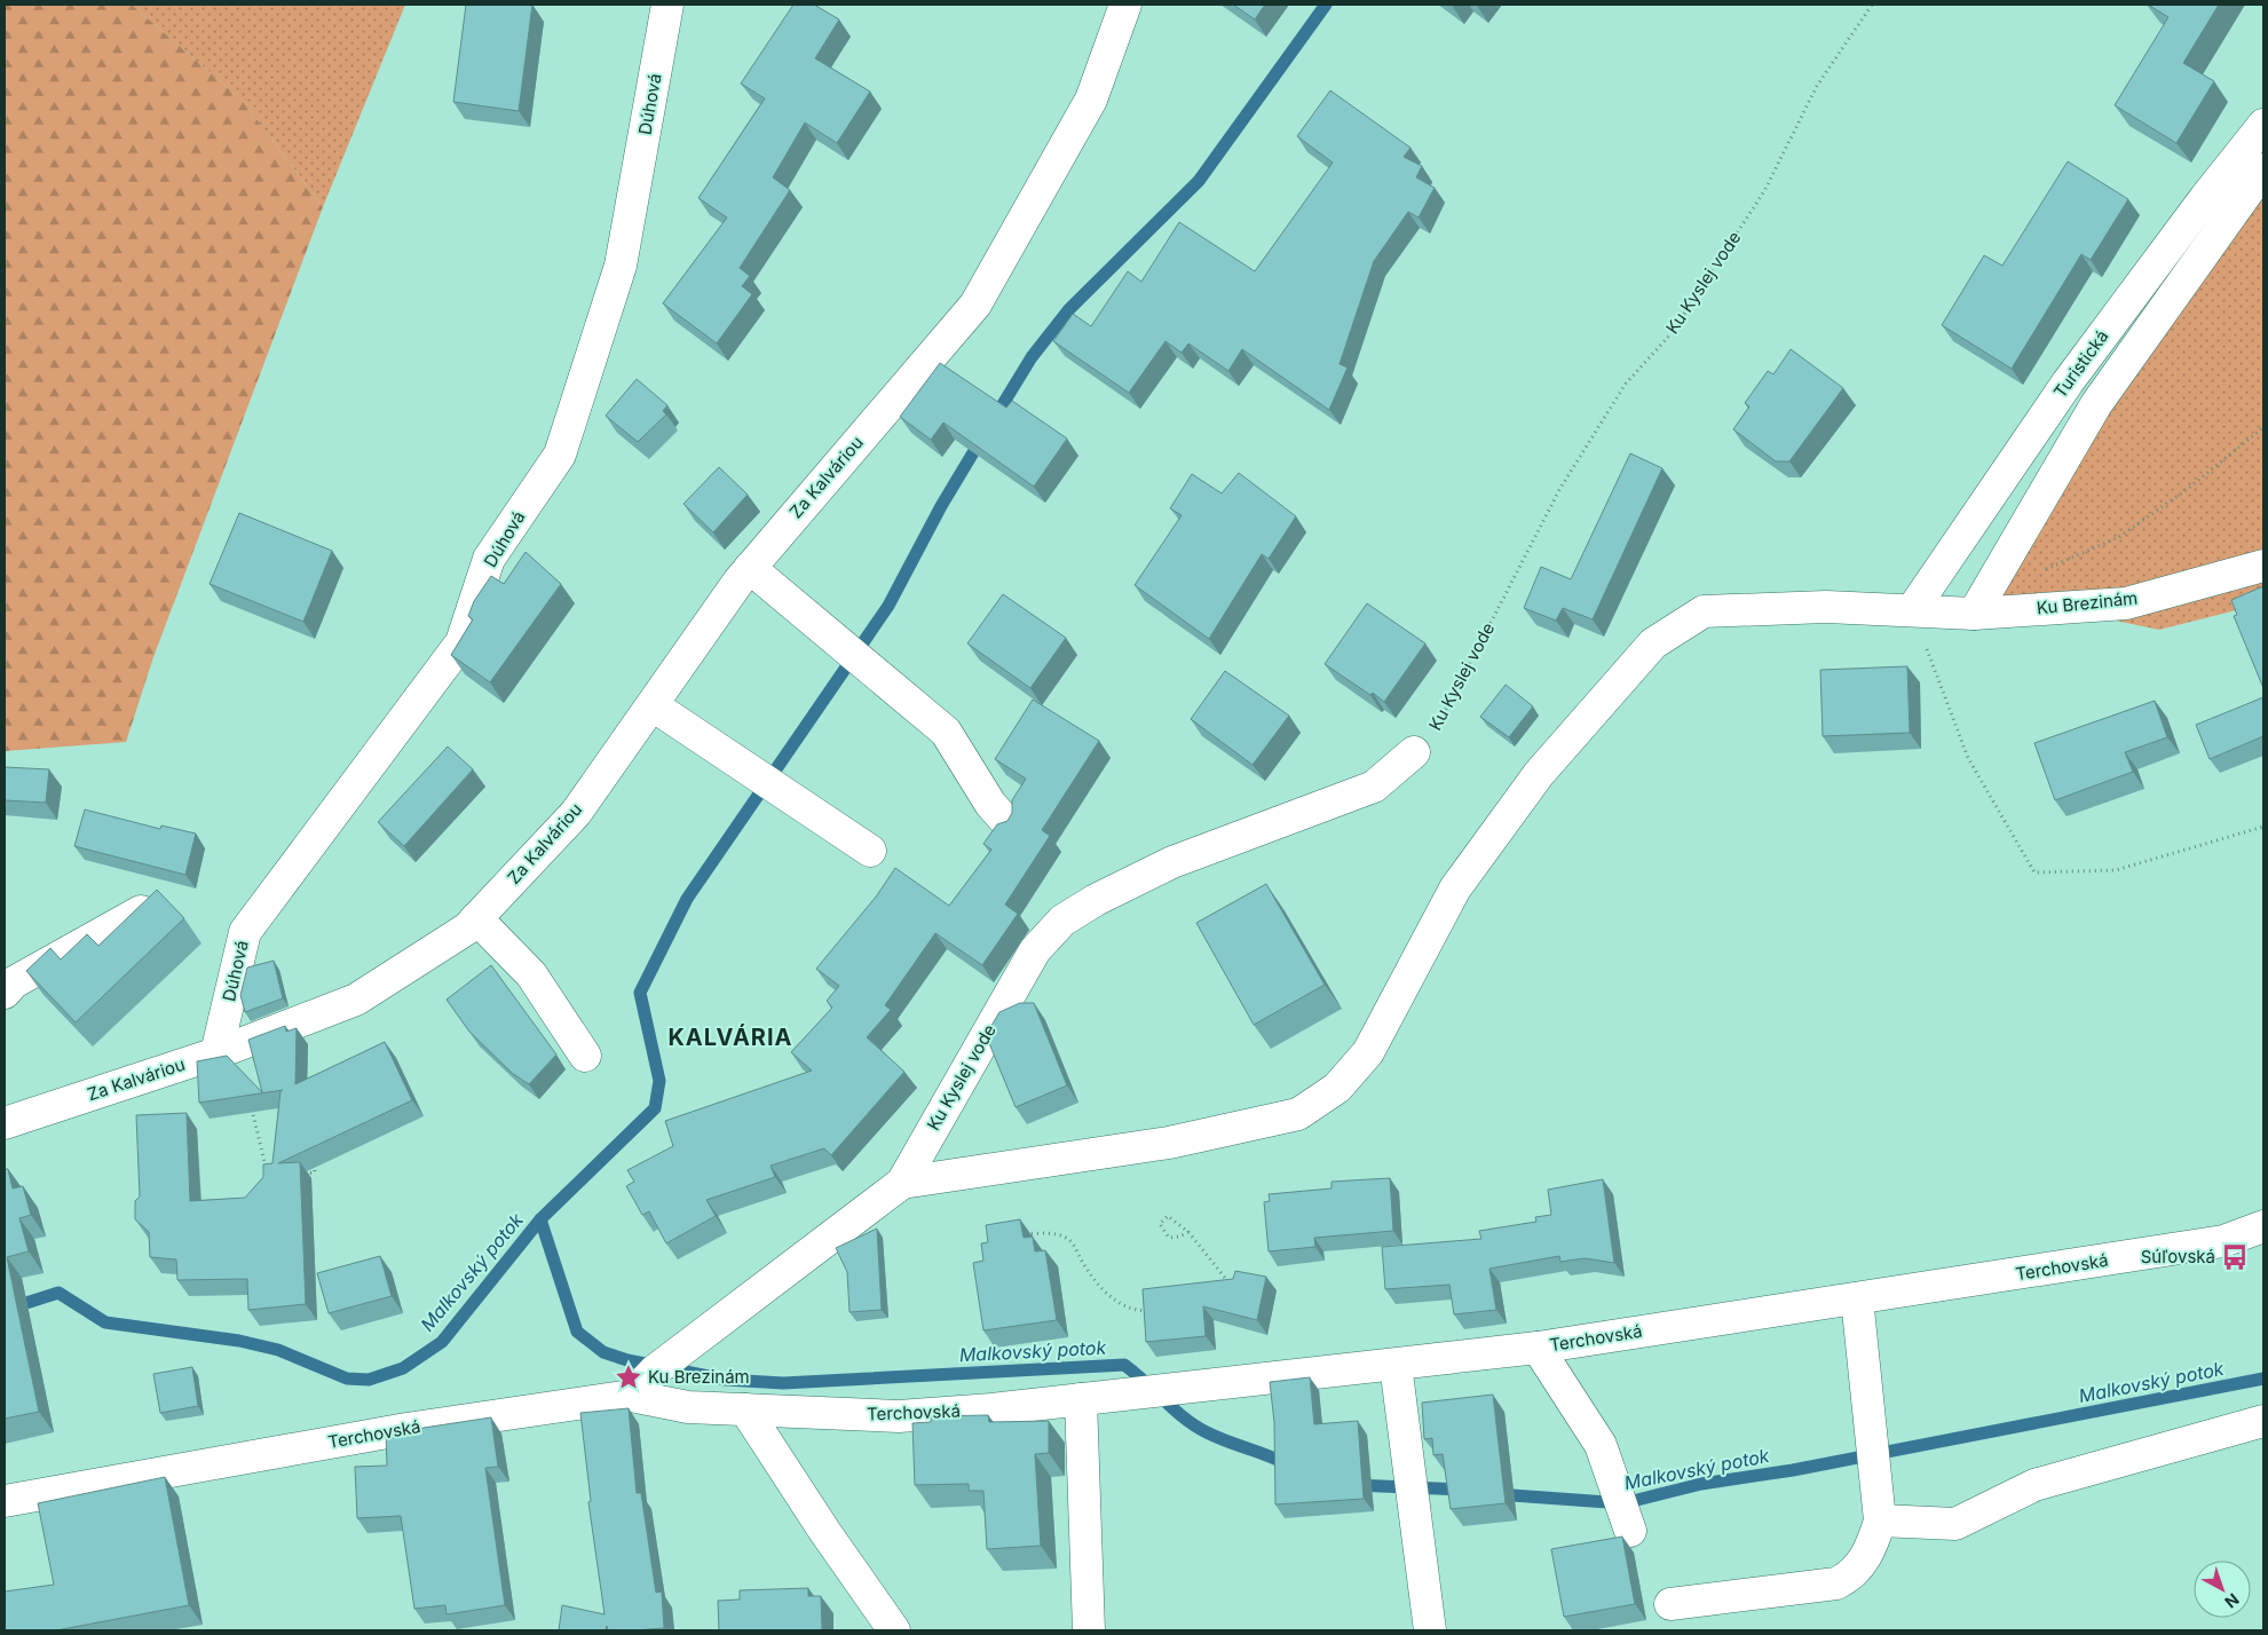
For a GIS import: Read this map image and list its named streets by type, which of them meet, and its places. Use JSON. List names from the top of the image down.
{
  "streets": {
    "street": [
      "Dúhová",
      "Ku Kyslej vode",
      "Turistická",
      "Za Kalváriou",
      "Ku Brezinám",
      "Terchovská"
    ]
  },
  "crossings": [
    ["Dúhová", "Za Kalváriou"],
    ["Ku Kyslej vode", "Turistická"],
    ["Ku Kyslej vode", "Ku Brezinám"],
    ["Ku Kyslej vode", "Terchovská"],
    ["Turistická", "Ku Brezinám"]
  ],
  "districts": ["KALVÁRIA"],
  "water": ["Malkovský potok"],
  "places": {
    "bus stop": ["Súľovská"],
    "place": ["Ku Brezinám"]
  },
  "north": "bottom right"
}
